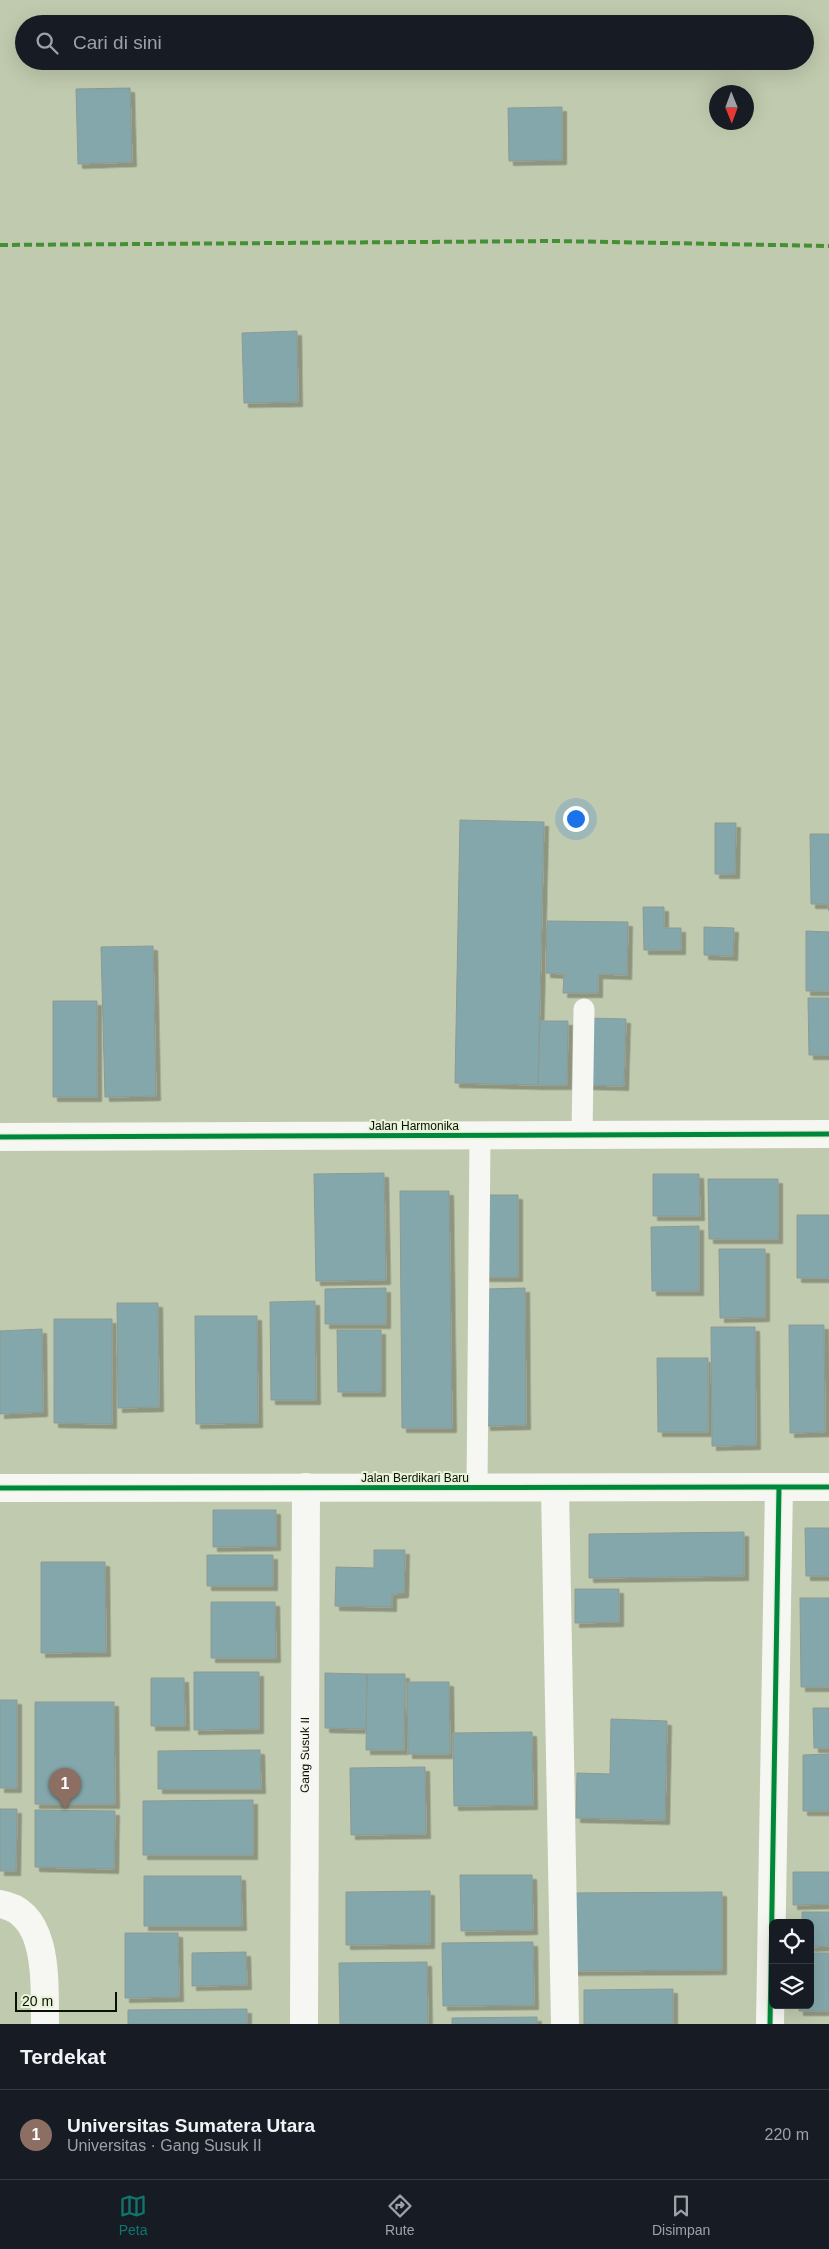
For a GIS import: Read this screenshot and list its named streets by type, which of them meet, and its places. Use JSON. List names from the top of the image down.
{
  "streets": {
    "street": ["Jalan Harmonika", "Jalan Berdikari Baru", "Gang Susuk II"]
  },
  "crossings": [
    ["Jalan Berdikari Baru", "Gang Susuk II"]
  ],
  "scale_bar": "20 m",
  "north": "bottom",
  "page": {
    "search": "Cari di sini",
    "pins": "1",
    "scale": "20 m",
    "heading": "Terdekat",
    "list": [
      {
        "mark": "1",
        "name": "Universitas Sumatera Utara",
        "note": "Universitas · Gang Susuk II",
        "value": "220 m"
      }
    ],
    "nav": ["Peta", "Rute", "Disimpan"]
  }
}
